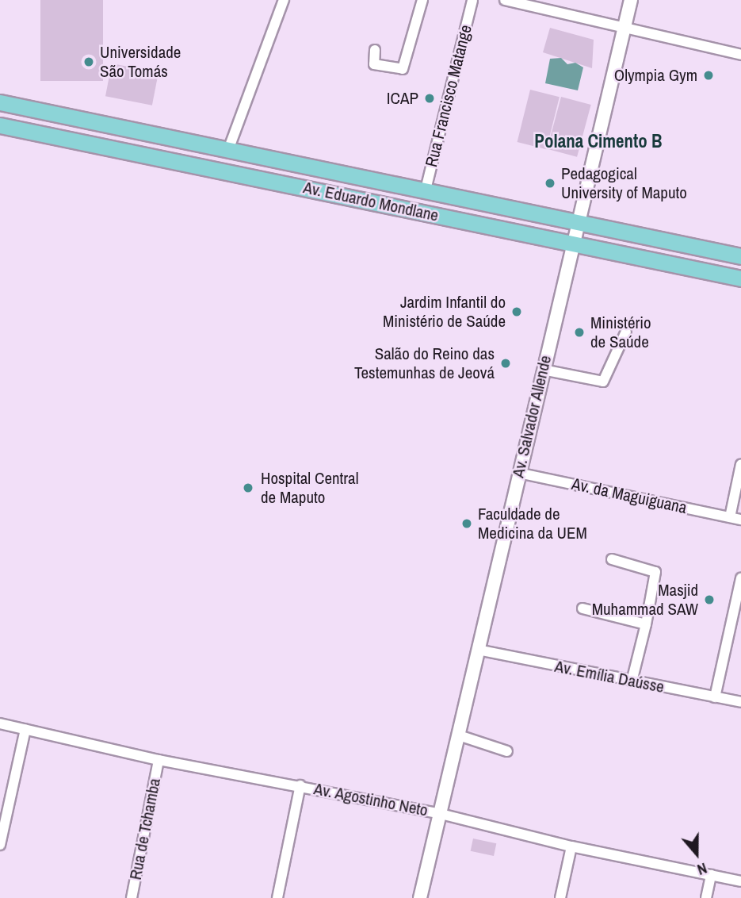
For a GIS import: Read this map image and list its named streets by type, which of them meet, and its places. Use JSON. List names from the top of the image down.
{
  "streets": {
    "main road": ["Av. Eduardo Mondlane"],
    "street": [
      "Rua Francisco Matange",
      "Av. Salvador Allende",
      "Av. da Maguiguana",
      "Av. Emília Daússe",
      "Av. Agostinho Neto",
      "Rua de Tchamba"
    ]
  },
  "crossings": [
    ["Rua Francisco Matange", "Av. Eduardo Mondlane"],
    ["Av. Eduardo Mondlane", "Av. Salvador Allende"],
    ["Av. Salvador Allende", "Av. da Maguiguana"],
    ["Av. Salvador Allende", "Av. Emília Daússe"],
    ["Av. Salvador Allende", "Av. Agostinho Neto"],
    ["Av. Agostinho Neto", "Rua de Tchamba"]
  ],
  "districts": ["Polana Cimento B"],
  "places": [
    "Universidade São Tomás",
    "Olympia Gym",
    "ICAP",
    "Pedagogical University of Maputo",
    "Jardim Infantil do Ministério de Saúde",
    "Ministério de Saúde",
    "Salão do Reino das Testemunhas de Jeová",
    "Hospital Central de Maputo",
    "Faculdade de Medicina da UEM",
    "Masjid Muhammad SAW"
  ],
  "north": "bottom"
}
